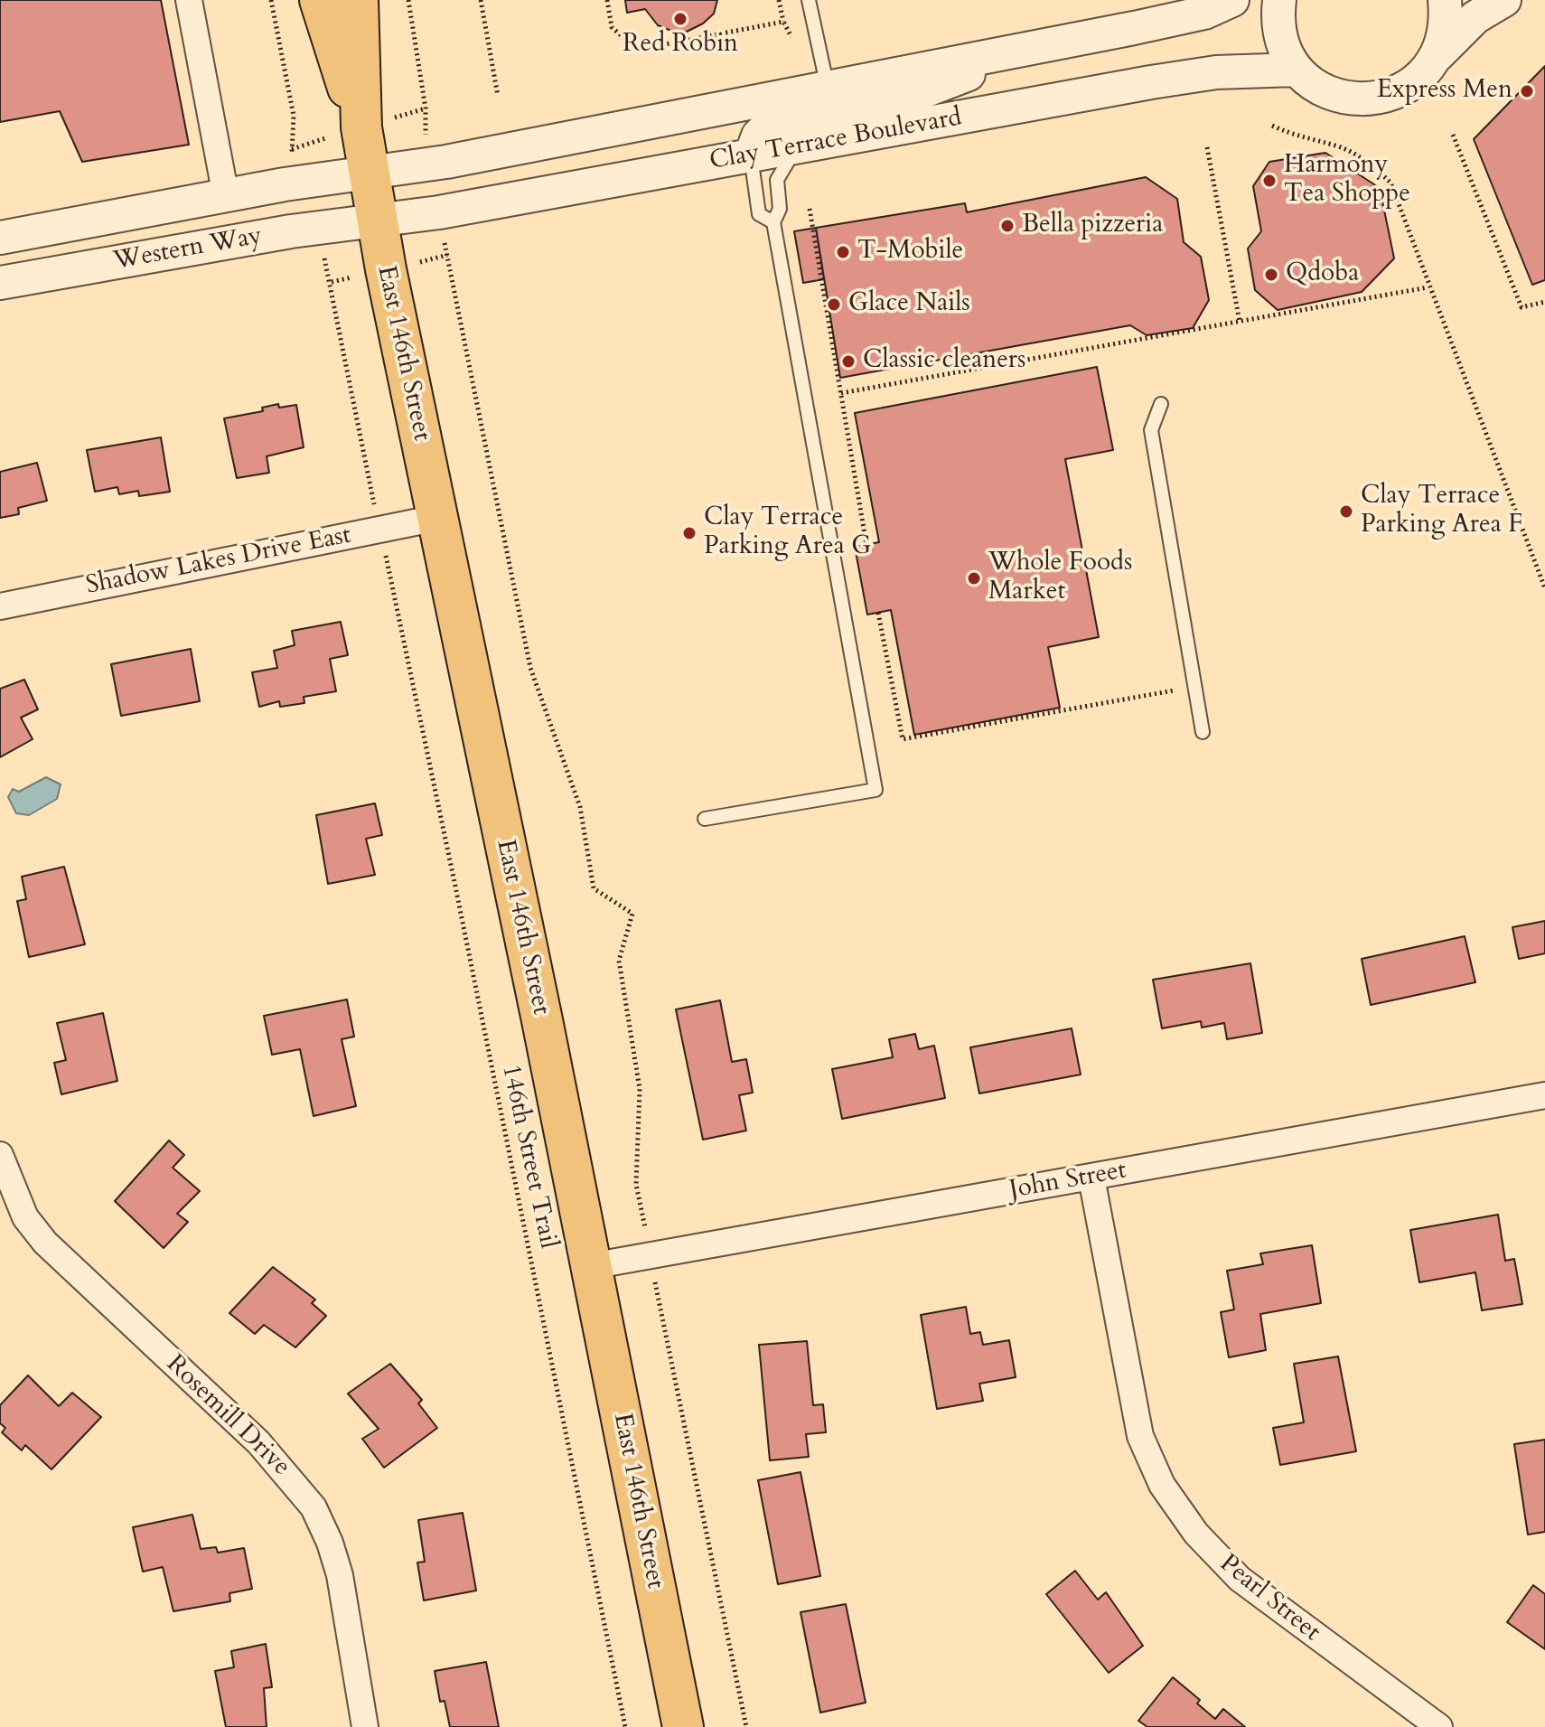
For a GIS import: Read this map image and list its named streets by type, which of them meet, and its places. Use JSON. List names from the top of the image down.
{
  "streets": {
    "main road": ["East 146th Street"],
    "street": [
      "Clay Terrace Boulevard",
      "Western Way",
      "Shadow Lakes Drive East",
      "John Street",
      "Rosemill Drive",
      "Pearl Street"
    ],
    "path": ["146th Street Trail"]
  },
  "crossings": [
    ["Clay Terrace Boulevard", "Western Way"],
    ["Clay Terrace Boulevard", "East 146th Street"],
    ["Western Way", "East 146th Street"],
    ["East 146th Street", "Shadow Lakes Drive East"],
    ["East 146th Street", "John Street"],
    ["John Street", "Pearl Street"]
  ],
  "places": [
    "Red Robin",
    "Express Men",
    "Harmony Tea Shoppe",
    "Bella pizzeria",
    "T-Mobile",
    "Qdoba",
    "Glace Nails",
    "Classic cleaners",
    "Clay Terrace Parking Area F",
    "Clay Terrace Parking Area G",
    "Whole Foods Market"
  ]
}
